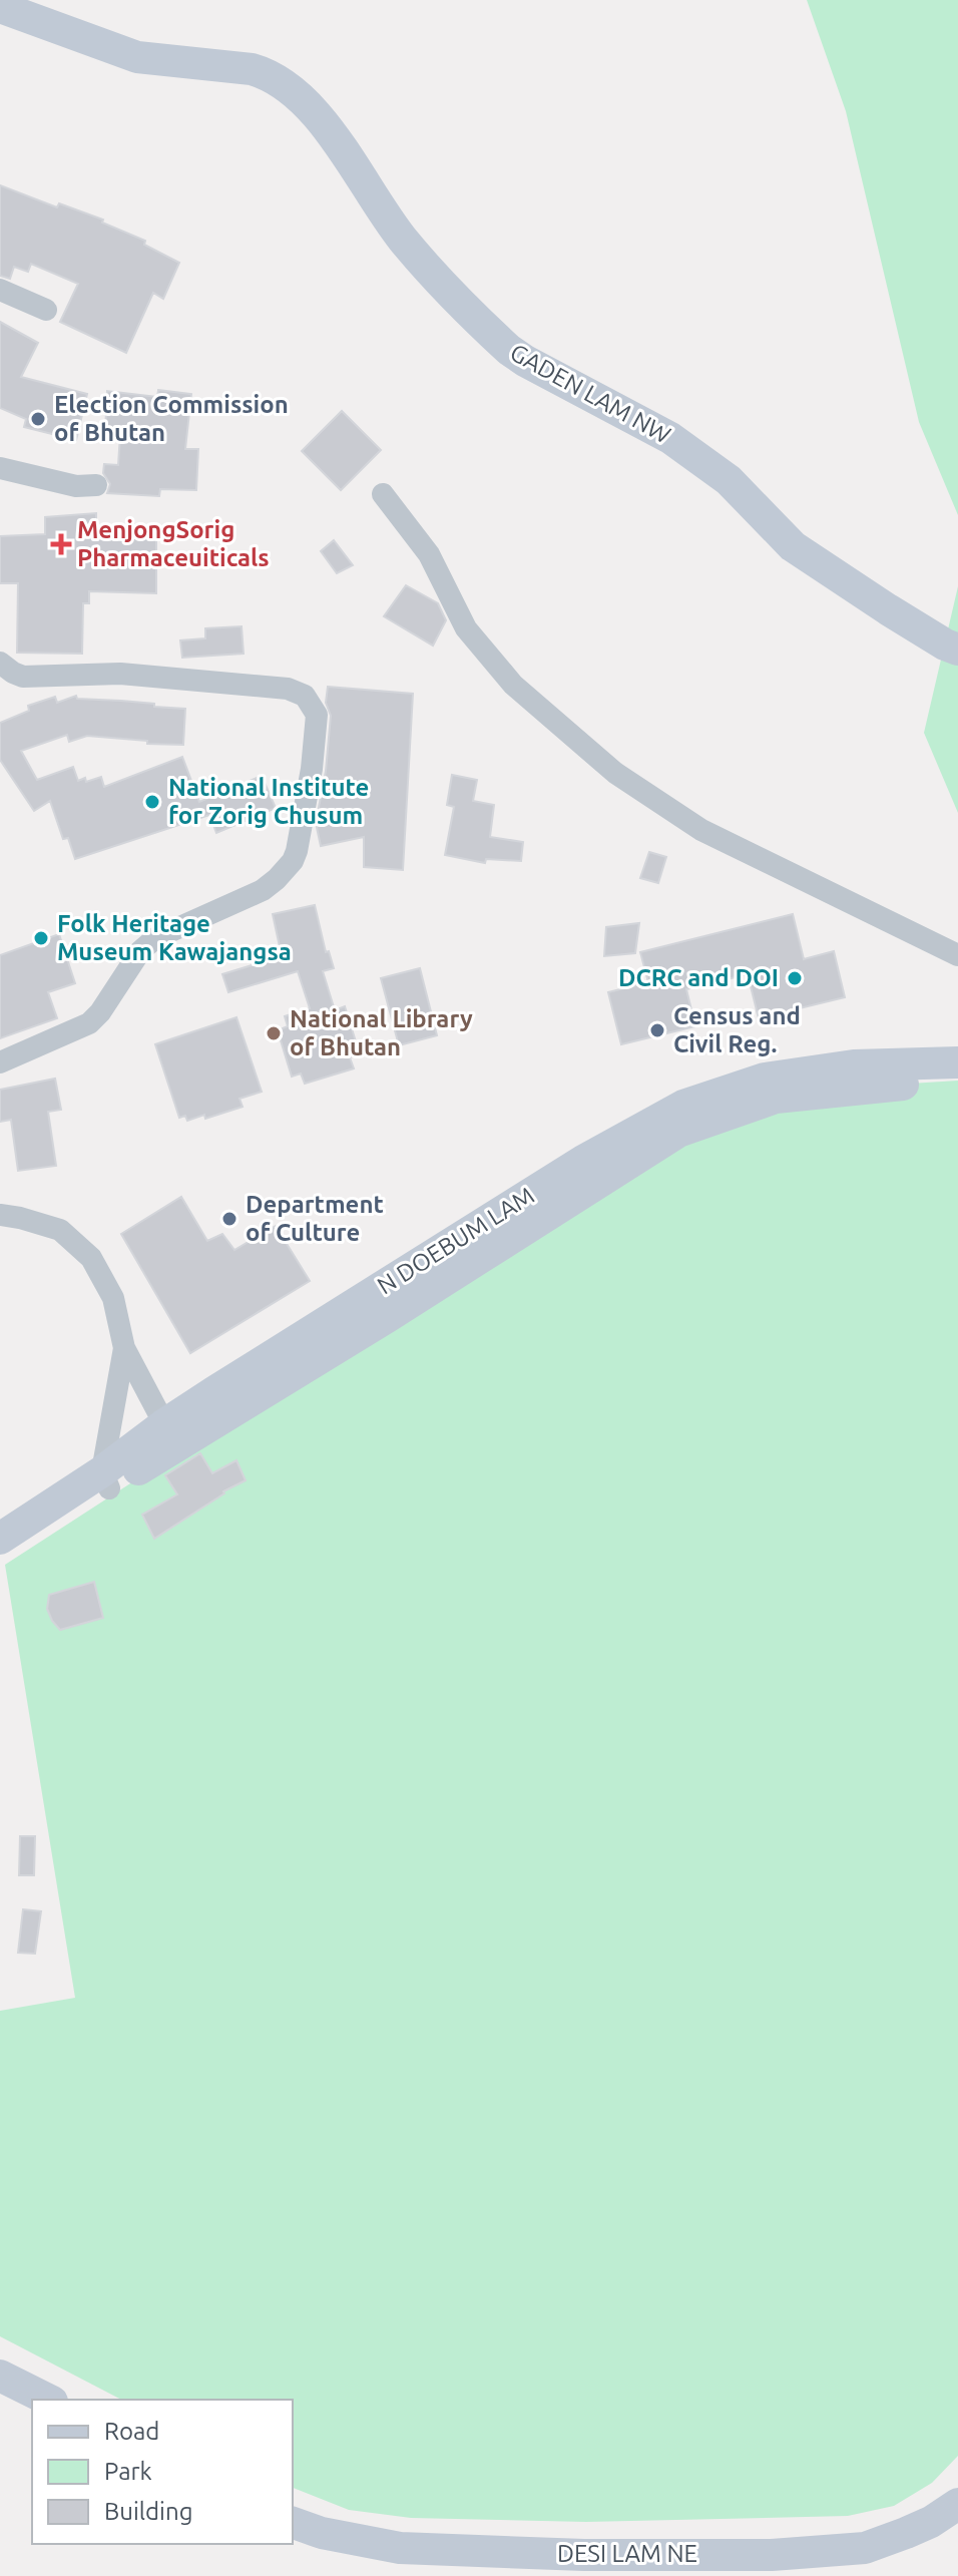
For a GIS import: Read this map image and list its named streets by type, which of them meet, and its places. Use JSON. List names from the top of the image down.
{
  "streets": {
    "main road": ["GADEN LAM NW", "N DOEBUM LAM", "DESI LAM NE"]
  },
  "places": {
    "other": [
      "Election Commission of Bhutan",
      "National Institute for Zorig Chusum",
      "Folk Heritage Museum Kawajangsa",
      "DCRC and DOI",
      "Census and Civil Reg.",
      "National Library of Bhutan",
      "Department of Culture"
    ],
    "health": ["MenjongSorig Pharmaceuiticals"]
  },
  "legend": ["Road", "Park", "Building"]
}
